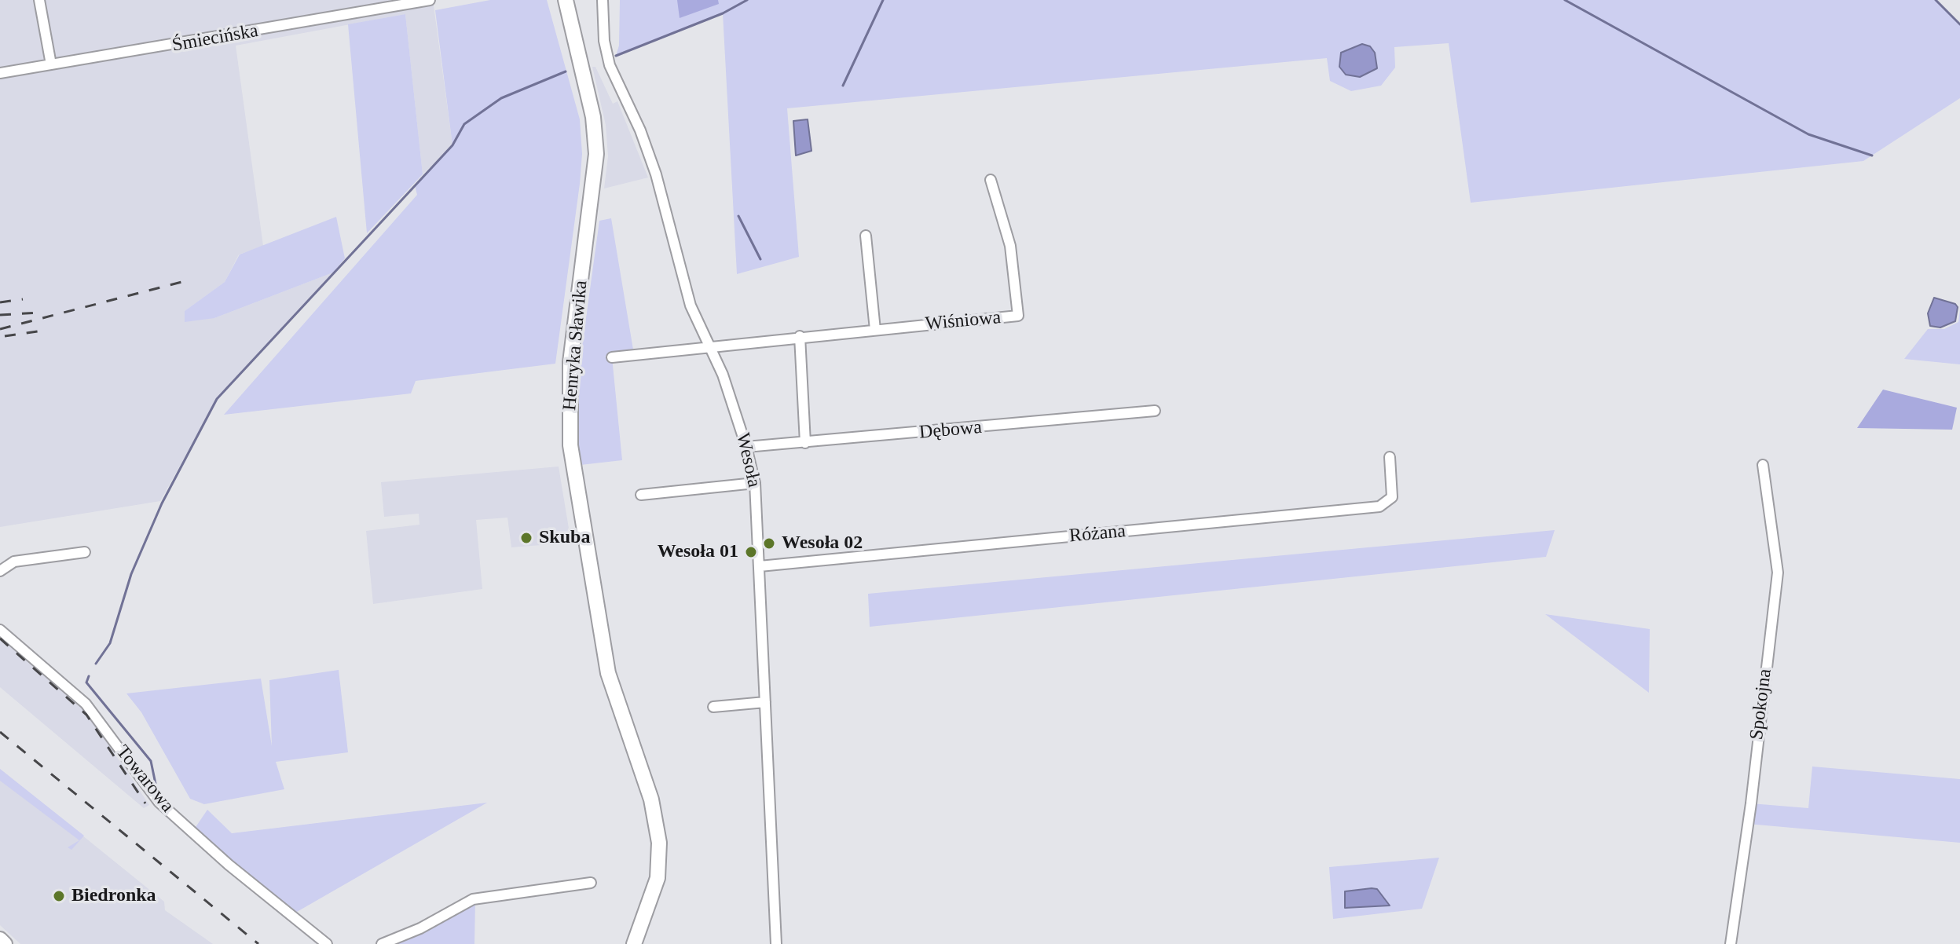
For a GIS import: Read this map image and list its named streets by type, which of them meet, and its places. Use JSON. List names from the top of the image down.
{
  "streets": {
    "main road": ["Henryka Sławika"],
    "street": [
      "Śmiecińska",
      "Wiśniowa",
      "Dębowa",
      "Wesoła",
      "Różana",
      "Spokojna",
      "Towarowa"
    ]
  },
  "crossings": [
    ["Wiśniowa", "Wesoła"],
    ["Dębowa", "Wesoła"],
    ["Wesoła", "Różana"]
  ],
  "places": [
    "Skuba",
    "Wesoła 02",
    "Wesoła 01",
    "Biedronka"
  ]
}
